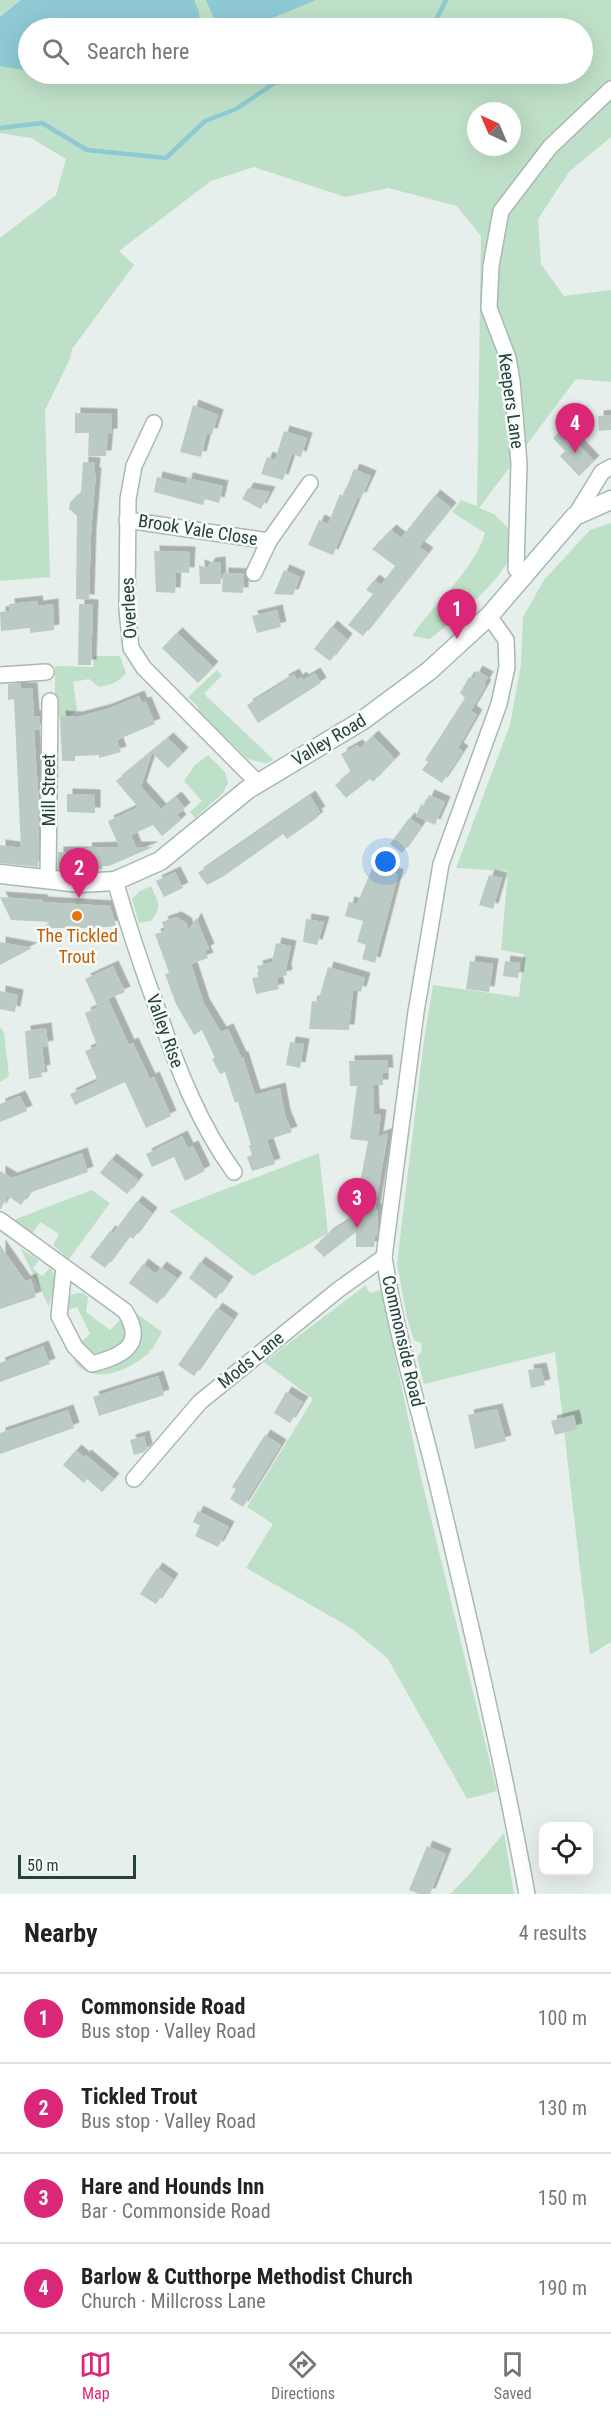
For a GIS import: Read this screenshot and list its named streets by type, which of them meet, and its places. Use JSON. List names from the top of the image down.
{
  "streets": {
    "main road": ["Valley Road"],
    "street": [
      "Keepers Lane",
      "Brook Vale Close",
      "Overlees",
      "Mill Street",
      "Valley Rise",
      "Commonside Road",
      "Mods Lane"
    ]
  },
  "crossings": [
    ["Keepers Lane", "Valley Road"],
    ["Brook Vale Close", "Overlees"],
    ["Overlees", "Valley Road"],
    ["Valley Road", "Mill Street"],
    ["Valley Road", "Valley Rise"],
    ["Valley Road", "Commonside Road"],
    ["Commonside Road", "Mods Lane"]
  ],
  "places": ["The Tickled Trout"],
  "scale_bar": "50 m",
  "north": "top left",
  "page": {
    "search": "Search here",
    "pins": [
      "4",
      "1",
      "2",
      "3"
    ],
    "scale": "50 m",
    "heading": ["Nearby", "4 results"],
    "list": [
      {
        "mark": "1",
        "name": "Commonside Road",
        "note": "Bus stop · Valley Road",
        "value": "100 m"
      },
      {
        "mark": "2",
        "name": "Tickled Trout",
        "note": "Bus stop · Valley Road",
        "value": "130 m"
      },
      {
        "mark": "3",
        "name": "Hare and Hounds Inn",
        "note": "Bar · Commonside Road",
        "value": "150 m"
      },
      {
        "mark": "4",
        "name": "Barlow & Cutthorpe Methodist Church",
        "note": "Church · Millcross Lane",
        "value": "190 m"
      }
    ],
    "nav": ["Map", "Directions", "Saved"]
  }
}
